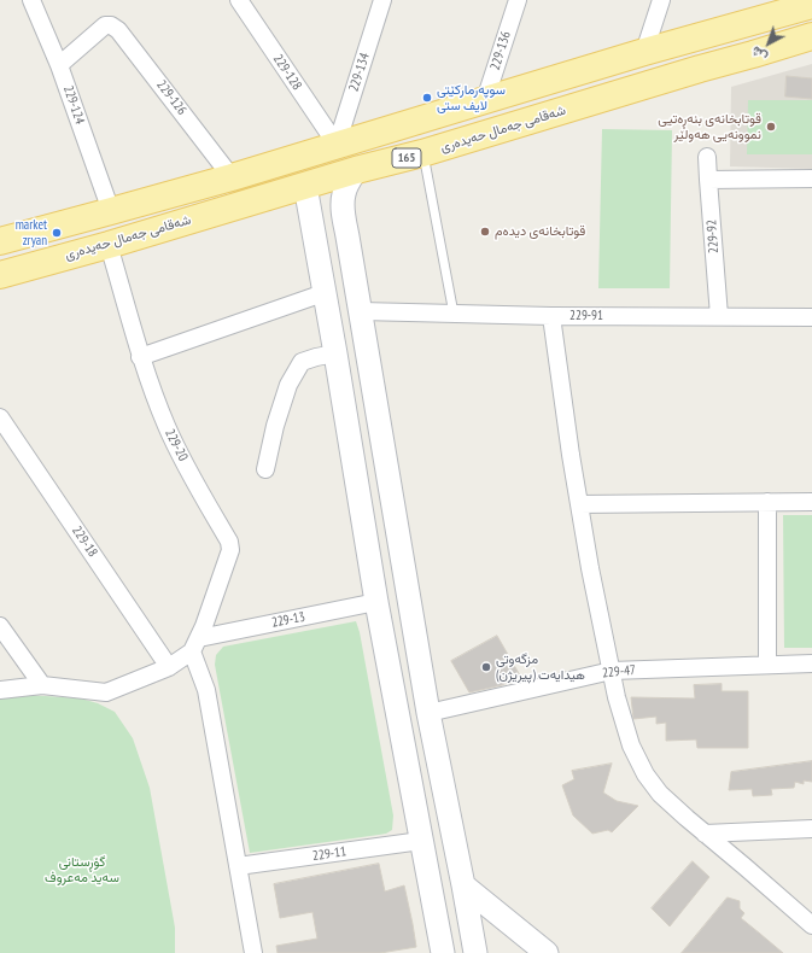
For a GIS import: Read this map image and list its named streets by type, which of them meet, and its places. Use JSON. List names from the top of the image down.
{
  "streets": {
    "main road": ["شەقامی جەمال حەیدەری", "165"],
    "street": [
      "229-136",
      "229-128",
      "229-134",
      "229-126",
      "229-124",
      "229-92",
      "229-91",
      "229-20",
      "229-18",
      "229-13",
      "229-47",
      "229-11"
    ]
  },
  "crossings": [
    ["229-136", "165"],
    ["229-128", "229-134"],
    ["229-128", "165"],
    ["229-134", "165"],
    ["229-126", "229-124"],
    ["229-126", "165"],
    ["229-124", "165"],
    ["شەقامی جەمال حەیدەری", "229-20"],
    ["229-92", "229-91"],
    ["229-20", "229-13"]
  ],
  "parks": ["گۆڕستانی سەید مەعروف"],
  "places": [
    "سوپەرمارکێتی لایف ستی",
    "قوتابخانەی بنەڕەتیی نموونەیی هەولێر",
    "قوتابخانەی دیدەم",
    "market zryan",
    "مزگه‌وتی هیدایه‌ت (پیریژن)"
  ],
  "north": "bottom left"
}
